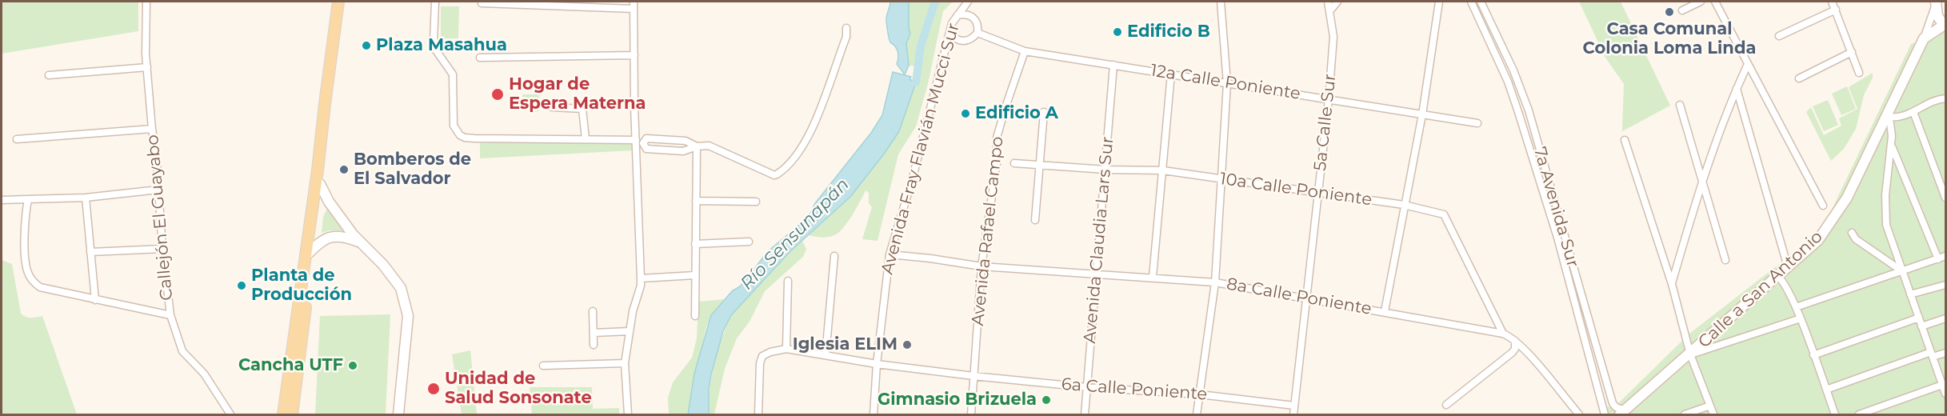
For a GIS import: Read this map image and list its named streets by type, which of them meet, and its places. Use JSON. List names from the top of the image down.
{
  "streets": {
    "street": [
      "12a Calle Poniente",
      "5a Calle Sur",
      "Avenida Fray Flavián Mucci Sur",
      "10a Calle Poniente",
      "7a Avenida Sur",
      "Callejón El Guayabo",
      "Avenida Rafael Campo",
      "Avenida Claudia Lars Sur",
      "Calle a San Antonio",
      "8a Calle Poniente",
      "6a Calle Poniente"
    ]
  },
  "crossings": [
    ["12a Calle Poniente", "5a Calle Sur"],
    ["12a Calle Poniente", "Avenida Fray Flavián Mucci Sur"],
    ["12a Calle Poniente", "Avenida Rafael Campo"],
    ["12a Calle Poniente", "Avenida Claudia Lars Sur"],
    ["5a Calle Sur", "10a Calle Poniente"],
    ["5a Calle Sur", "8a Calle Poniente"],
    ["5a Calle Sur", "6a Calle Poniente"],
    ["Avenida Fray Flavián Mucci Sur", "8a Calle Poniente"],
    ["Avenida Fray Flavián Mucci Sur", "6a Calle Poniente"],
    ["10a Calle Poniente", "Avenida Claudia Lars Sur"],
    ["10a Calle Poniente", "8a Calle Poniente"],
    ["7a Avenida Sur", "Calle a San Antonio"],
    ["Avenida Rafael Campo", "8a Calle Poniente"],
    ["Avenida Rafael Campo", "6a Calle Poniente"],
    ["Avenida Claudia Lars Sur", "8a Calle Poniente"],
    ["Avenida Claudia Lars Sur", "6a Calle Poniente"]
  ],
  "water": ["Río Sensunapán"],
  "places": [
    "Casa Comunal Colonia Loma Linda",
    "Edificio B",
    "Plaza Masahua",
    "Hogar de Espera Materna",
    "Edificio A",
    "Bomberos de El Salvador",
    "Planta de Producción",
    "Iglesia ELIM",
    "Cancha UTF",
    "Unidad de Salud Sonsonate",
    "Gimnasio Brizuela"
  ]
}
